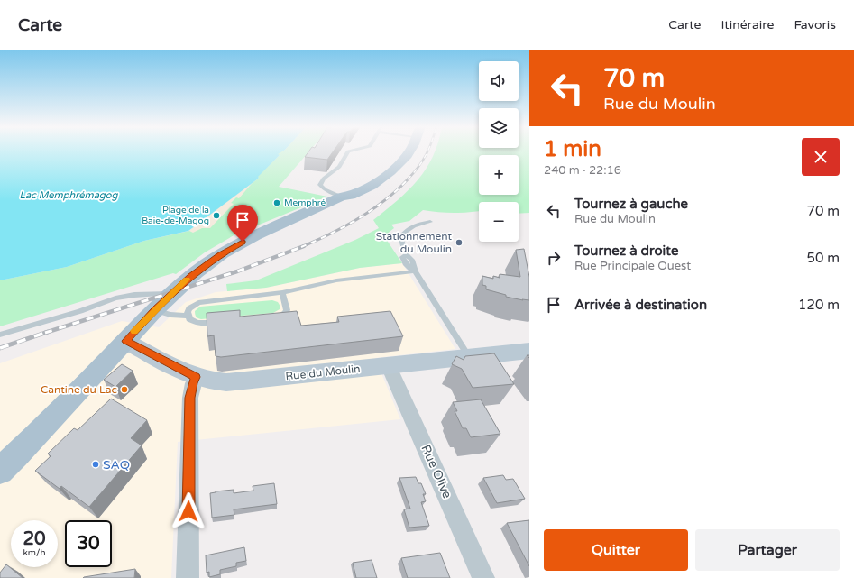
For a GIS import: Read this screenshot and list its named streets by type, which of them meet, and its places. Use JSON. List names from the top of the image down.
{
  "streets": {
    "street": ["Rue du Moulin", "Rue Olive"]
  },
  "crossings": [
    ["Rue du Moulin", "Rue Olive"]
  ],
  "water": ["Lac Memphrémagog"],
  "places": [
    "Memphré",
    "Plage de la Baie-de-Magog",
    "Stationnement du Moulin",
    "Cantine du Lac",
    "SAQ"
  ],
  "page": {
    "header": "Carte",
    "nav": ["Carte", "Itinéraire", "Favoris"],
    "turn": ["70 m", "Rue du Moulin"],
    "map_buttons": ["+", "−"],
    "heading": ["1 min", "240 m · 22:16"],
    "list": [
      {
        "name": "Tournez à gauche",
        "note": "Rue du Moulin",
        "value": "70 m"
      },
      {
        "name": "Tournez à droite",
        "note": "Rue Principale Ouest",
        "value": "50 m"
      },
      {
        "name": "Arrivée à destination",
        "value": "120 m"
      }
    ],
    "speed": "20 km/h",
    "limit": "30",
    "buttons": ["Quitter", "Partager"]
  }
}
